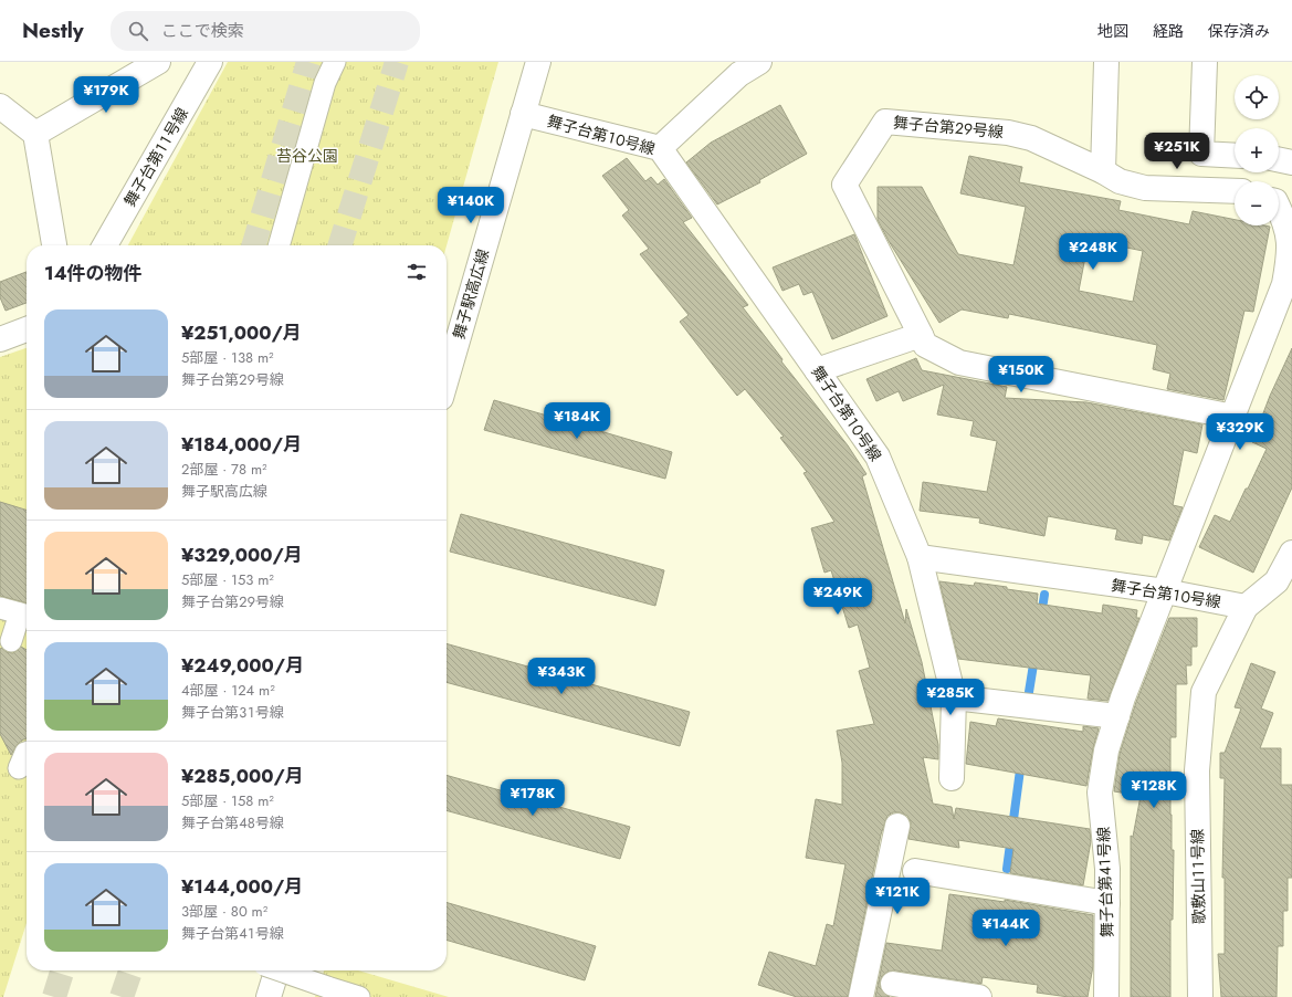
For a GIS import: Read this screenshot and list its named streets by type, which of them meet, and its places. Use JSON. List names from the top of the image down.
{
  "streets": {
    "street": [
      "舞子台第２９号線",
      "舞子台第１０号線",
      "舞子台第１１号線",
      "舞子駅高広線",
      "歌敷山１１号線",
      "舞子台第４１号線"
    ]
  },
  "crossings": [
    ["舞子台第１０号線", "舞子駅高広線"],
    ["舞子台第１０号線", "歌敷山１１号線"]
  ],
  "parks": ["苔谷公園"],
  "page": {
    "header": "Nestly",
    "search": "ここで検索",
    "nav": ["地図", "経路", "保存済み"],
    "map_buttons": ["+", "−"],
    "price": [
      "¥179K",
      "¥251K",
      "¥140K",
      "¥248K",
      "¥150K",
      "¥184K",
      "¥329K",
      "¥249K",
      "¥343K",
      "¥285K",
      "¥128K",
      "¥178K",
      "¥121K",
      "¥144K"
    ],
    "heading": "14件の物件",
    "list": [
      {
        "name": "¥251,000/月",
        "note": "5部屋 · 138 m² · 舞子台第２９号線"
      },
      {
        "name": "¥184,000/月",
        "note": "2部屋 · 78 m² · 舞子駅高広線"
      },
      {
        "name": "¥329,000/月",
        "note": "5部屋 · 153 m² · 舞子台第２９号線"
      },
      {
        "name": "¥249,000/月",
        "note": "4部屋 · 124 m² · 舞子台第３１号線"
      },
      {
        "name": "¥285,000/月",
        "note": "5部屋 · 158 m² · 舞子台第４８号線"
      },
      {
        "name": "¥144,000/月",
        "note": "3部屋 · 80 m² · 舞子台第４１号線"
      }
    ]
  }
}
